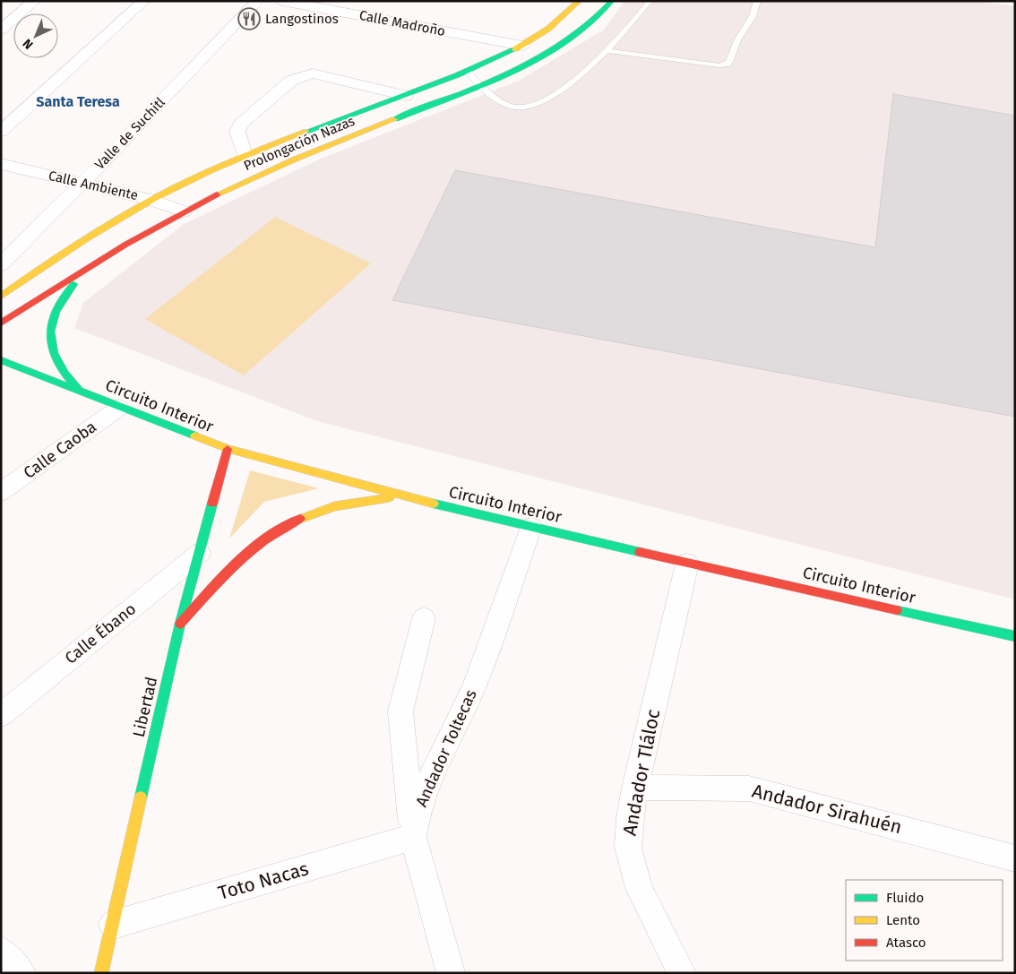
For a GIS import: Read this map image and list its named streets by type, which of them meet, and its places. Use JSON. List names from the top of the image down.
{
  "streets": {
    "main road": ["Prolongación Nazas", "Circuito Interior", "Libertad"],
    "street": [
      "Calle Madroño",
      "Valle de Suchitl",
      "Calle Ambiente",
      "Calle Caoba",
      "Calle Ébano",
      "Andador Toltecas",
      "Andador Tláloc",
      "Andador Sirahuén",
      "Toto Nacas"
    ]
  },
  "crossings": [
    ["Calle Madroño", "Prolongación Nazas"],
    ["Valle de Suchitl", "Calle Ambiente"],
    ["Prolongación Nazas", "Calle Ambiente"],
    ["Circuito Interior", "Calle Caoba"],
    ["Circuito Interior", "Libertad"],
    ["Circuito Interior", "Andador Toltecas"],
    ["Circuito Interior", "Andador Tláloc"],
    ["Calle Ébano", "Libertad"],
    ["Libertad", "Toto Nacas"],
    ["Andador Toltecas", "Toto Nacas"],
    ["Andador Tláloc", "Andador Sirahuén"]
  ],
  "districts": ["Santa Teresa"],
  "places": {
    "restaurant": ["Langostinos"]
  },
  "legend": ["Fluido", "Lento", "Atasco"],
  "north": "bottom left"
}
